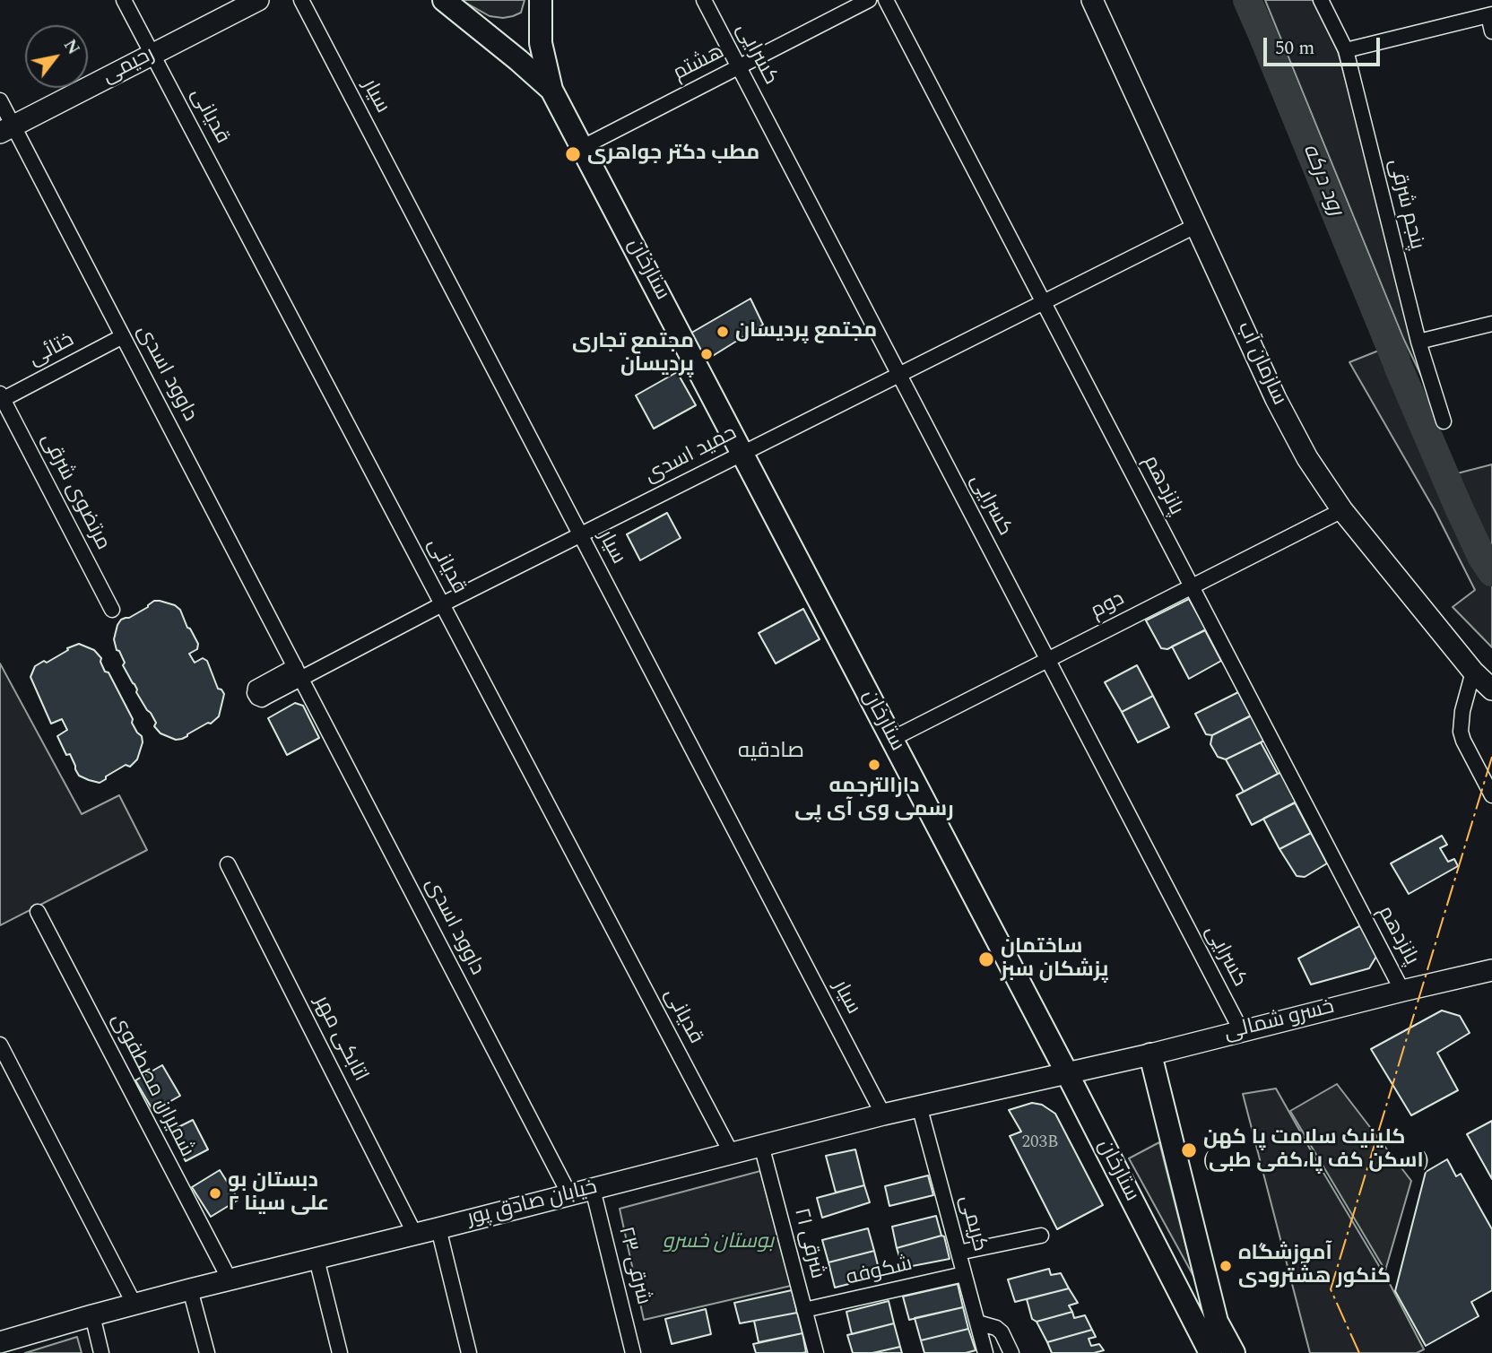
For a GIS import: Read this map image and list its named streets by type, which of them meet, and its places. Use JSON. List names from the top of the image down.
{
  "streets": {
    "main road": [
      "رحیمی",
      "ستارخان",
      "سازمان آب",
      "خسرو شمالی",
      "خیابان صادق پور"
    ],
    "street": [
      "کسرایی",
      "هشتم",
      "سیار",
      "قدیانی",
      "پنجم شرقی",
      "ختائی",
      "داوود اسدی",
      "حمید اسدی",
      "پانزدهم",
      "مرتضوی شرقی",
      "دوم",
      "اتابکی مهر",
      "شمیران مصطفوی",
      "کریمی",
      "۲۱ شرقی",
      "۲۳ شرقی",
      "شکوفه"
    ]
  },
  "crossings": [
    ["کسرایی", "هشتم"],
    ["کسرایی", "حمید اسدی"],
    ["کسرایی", "دوم"],
    ["کسرایی", "خسرو شمالی"],
    ["هشتم", "ستارخان"],
    ["رحیمی", "قدیانی"],
    ["رحیمی", "داوود اسدی"],
    ["سیار", "حمید اسدی"],
    ["سیار", "خیابان صادق پور"],
    ["قدیانی", "حمید اسدی"],
    ["قدیانی", "خیابان صادق پور"],
    ["ستارخان", "حمید اسدی"],
    ["ستارخان", "دوم"],
    ["ستارخان", "خسرو شمالی"],
    ["ستارخان", "خیابان صادق پور"],
    ["ختائی", "داوود اسدی"],
    ["ختائی", "مرتضوی شرقی"],
    ["سازمان آب", "حمید اسدی"],
    ["سازمان آب", "دوم"],
    ["داوود اسدی", "حمید اسدی"],
    ["داوود اسدی", "خیابان صادق پور"],
    ["حمید اسدی", "پانزدهم"],
    ["پانزدهم", "دوم"],
    ["پانزدهم", "خسرو شمالی"],
    ["خسرو شمالی", "خیابان صادق پور"],
    ["اتابکی مهر", "خیابان صادق پور"],
    ["شمیران مصطفوی", "خیابان صادق پور"],
    ["خیابان صادق پور", "کریمی"],
    ["خیابان صادق پور", "۲۱ شرقی"],
    ["خیابان صادق پور", "۲۳ شرقی"],
    ["کریمی", "شکوفه"],
    ["۲۱ شرقی", "شکوفه"]
  ],
  "districts": ["صادقیه"],
  "water": ["رود درکه"],
  "parks": ["بوستان خسرو"],
  "places": [
    "مطب دکتر جواهری",
    "مجتمع پردیسان",
    "مجتمع تجاری پردیسان",
    "دارالترجمه رسمی وی آی پی",
    "ساختمان پزشکان سبز",
    "کلینیک سلامت پا کهن (اسکن کف پا،کفی طبی)",
    "دبستان بو علی سینا ۲",
    "آموزشگاه کنکور هشترودی"
  ],
  "house_numbers": ["203B"],
  "scale_bar": "50 m",
  "north": "top right"
}
